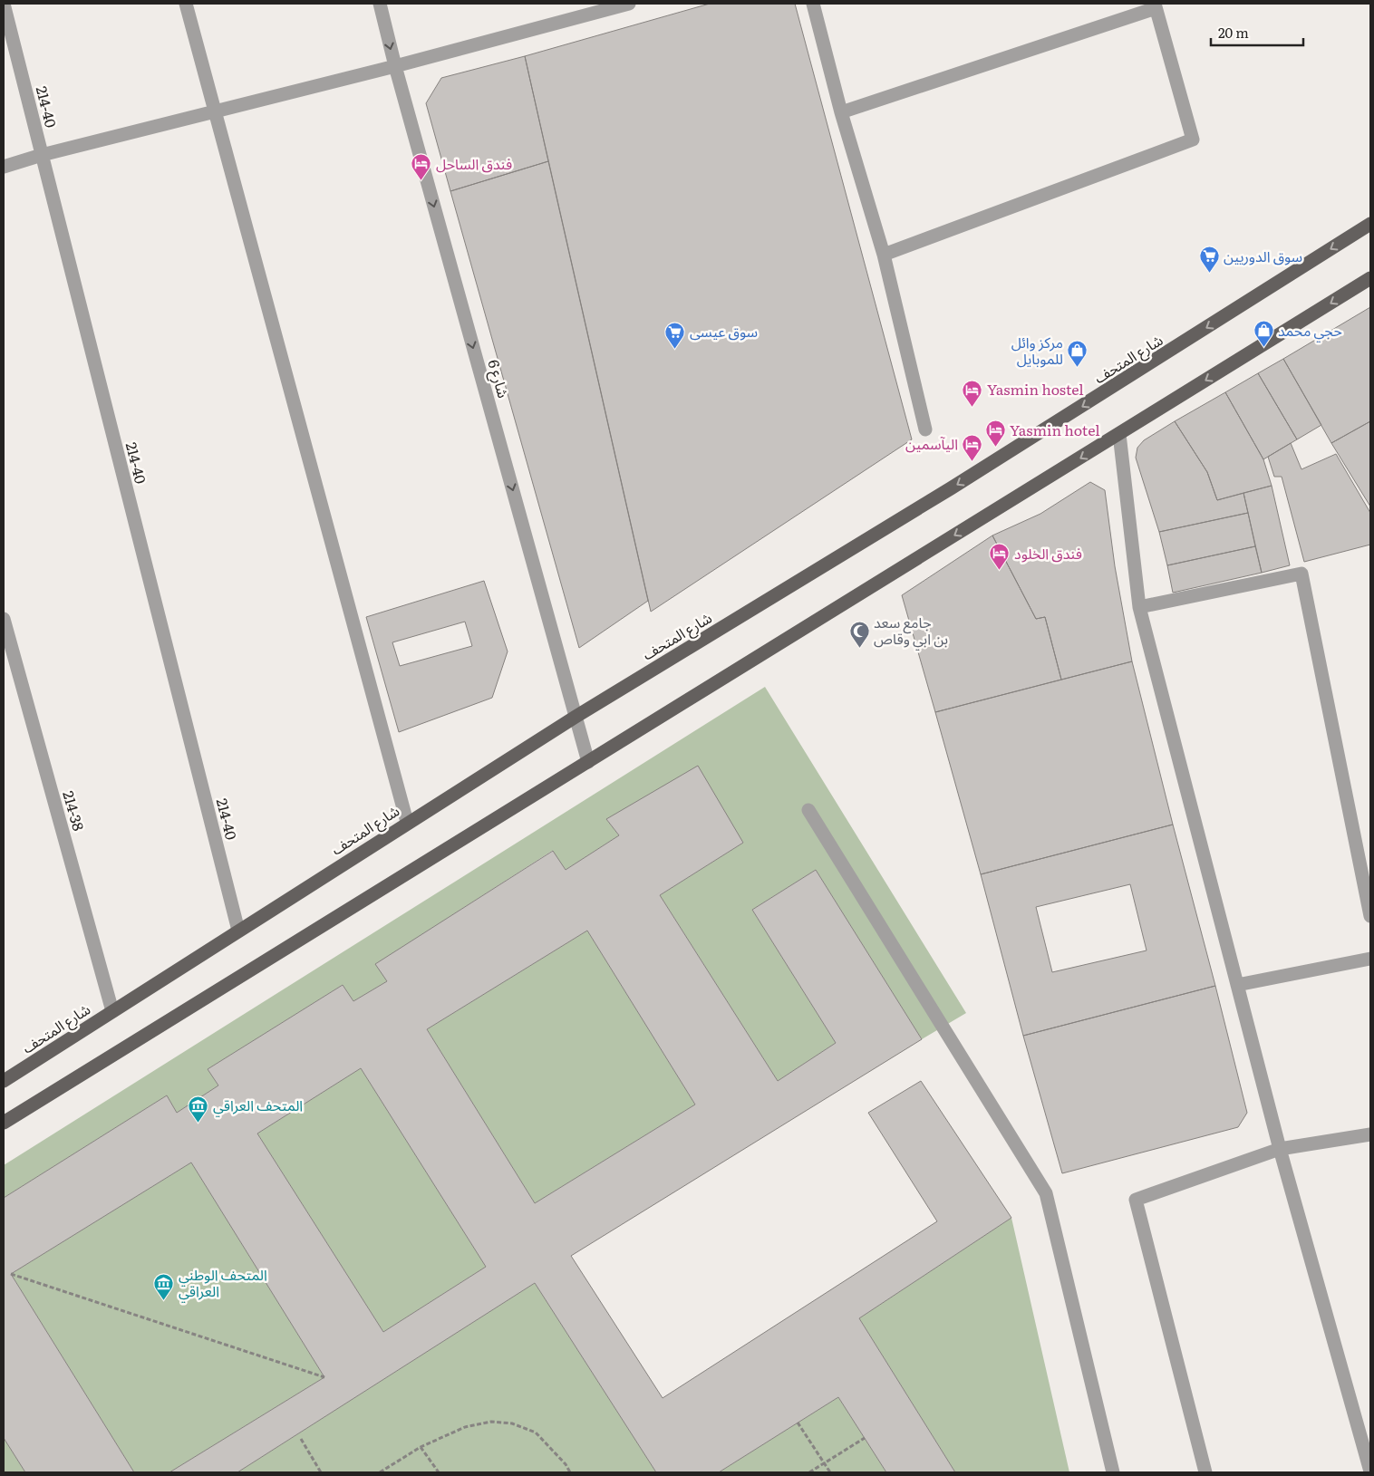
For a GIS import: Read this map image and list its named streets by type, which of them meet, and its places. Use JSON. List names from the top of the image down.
{
  "streets": {
    "main road": ["شارع المتحف"],
    "street": ["214-40", "شارع 6", "214-38"]
  },
  "crossings": [
    ["214-40", "شارع المتحف"],
    ["شارع المتحف", "شارع 6"],
    ["شارع المتحف", "214-38"]
  ],
  "one_way": ["شارع 6"],
  "places": {
    "hotel": [
      "فندق الساحل",
      "Yasmin hostel",
      "Yasmin hotel",
      "اليآسمين",
      "فندق الخلود"
    ],
    "supermarket": ["سوق الدوريين", "سوق عيسى"],
    "shop": ["حجي محمد", "مركز وائل للموبايل"],
    "mosque": ["جامع سعد بن ابي وقاص"],
    "museum": ["المتحف العراقي", "المتحف الوطني العراقي"]
  },
  "scale_bar": "20 m"
}
